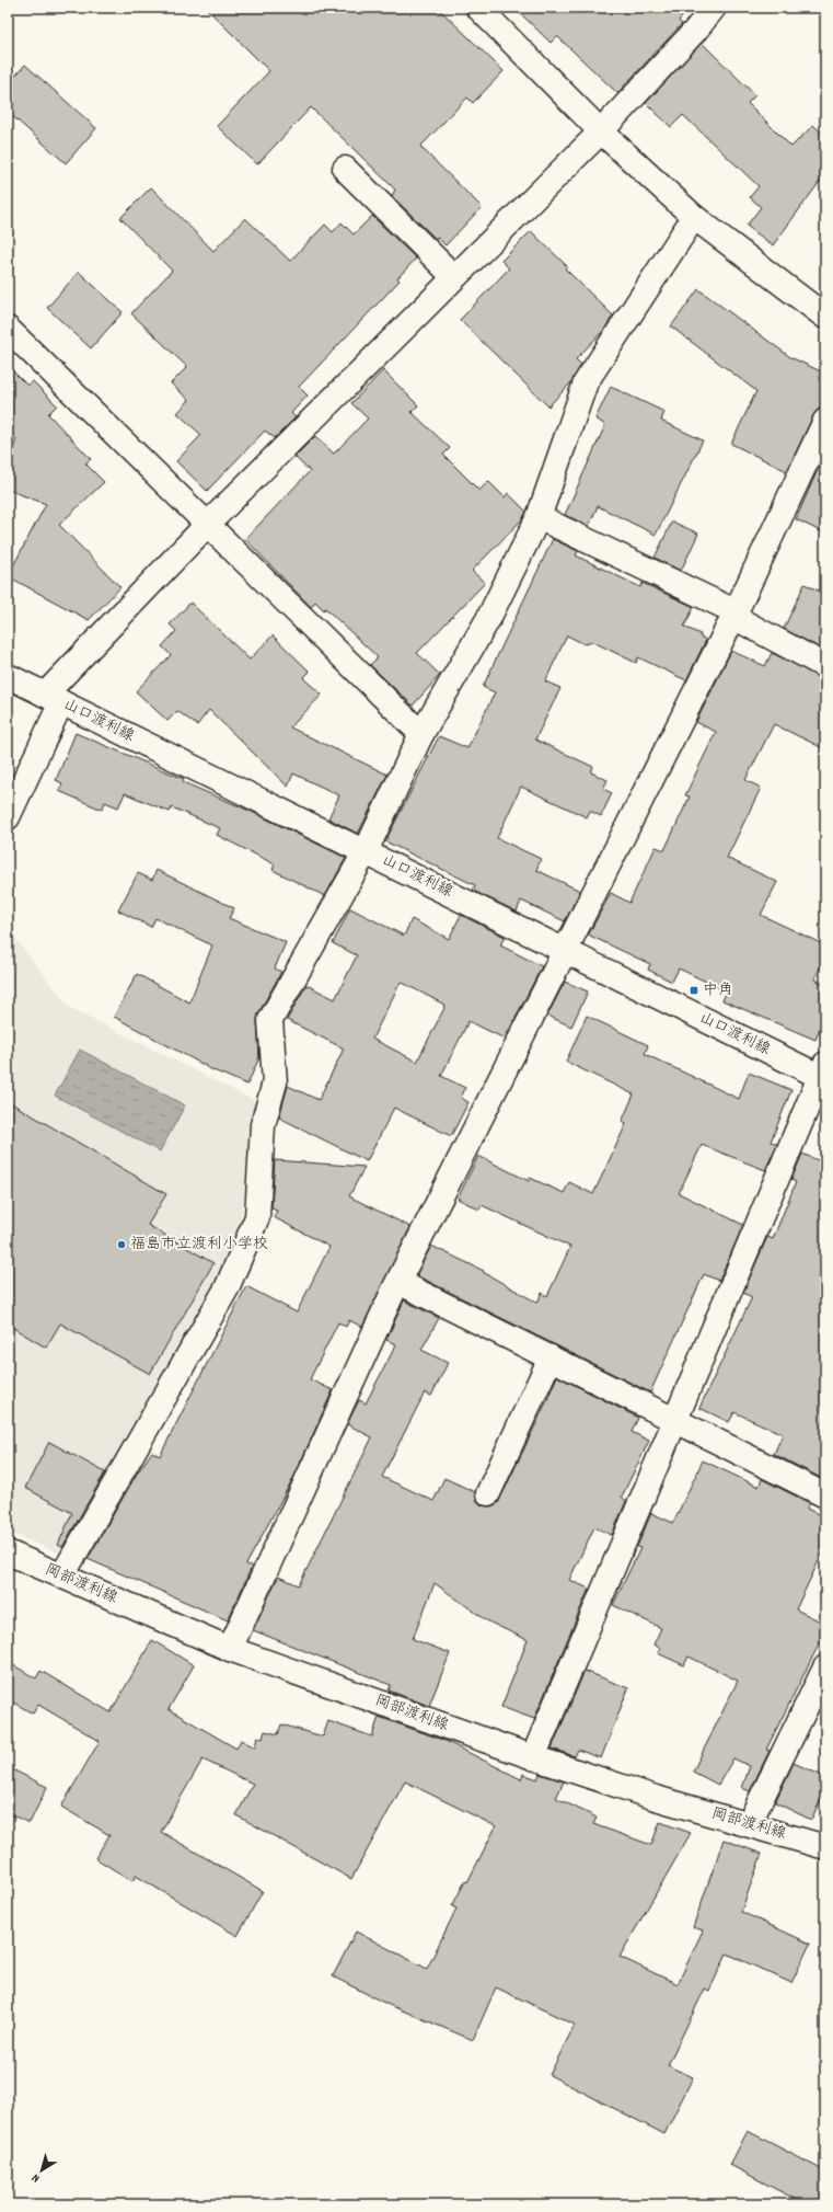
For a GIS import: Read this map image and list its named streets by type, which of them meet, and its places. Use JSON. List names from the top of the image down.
{
  "streets": {
    "street": ["山口渡利線", "岡部渡利線"]
  },
  "places": {
    "transit": ["中角"],
    "other": ["福島市立渡利小学校"]
  },
  "north": "bottom left"
}
